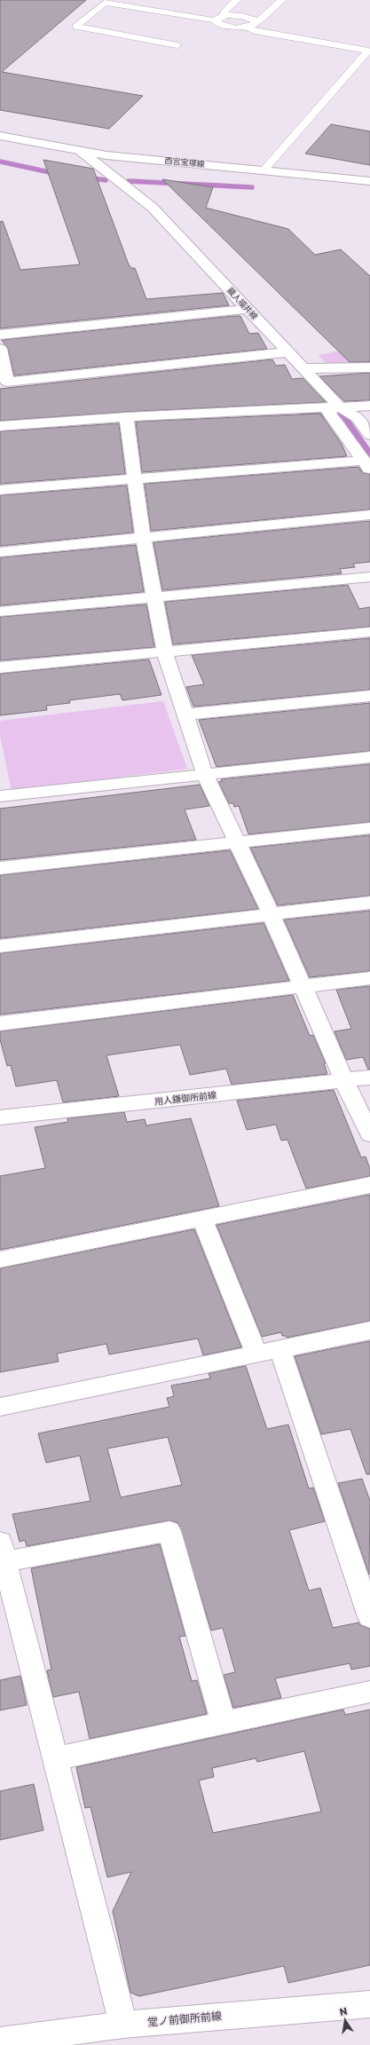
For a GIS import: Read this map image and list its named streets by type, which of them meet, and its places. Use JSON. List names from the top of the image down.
{
  "streets": {
    "street": [
      "西宮宝塚線",
      "蔵人福井線",
      "用人鎌御所前線",
      "堂ノ前御所前線"
    ]
  },
  "crossings": [
    ["西宮宝塚線", "蔵人福井線"]
  ],
  "north": "top"
}
